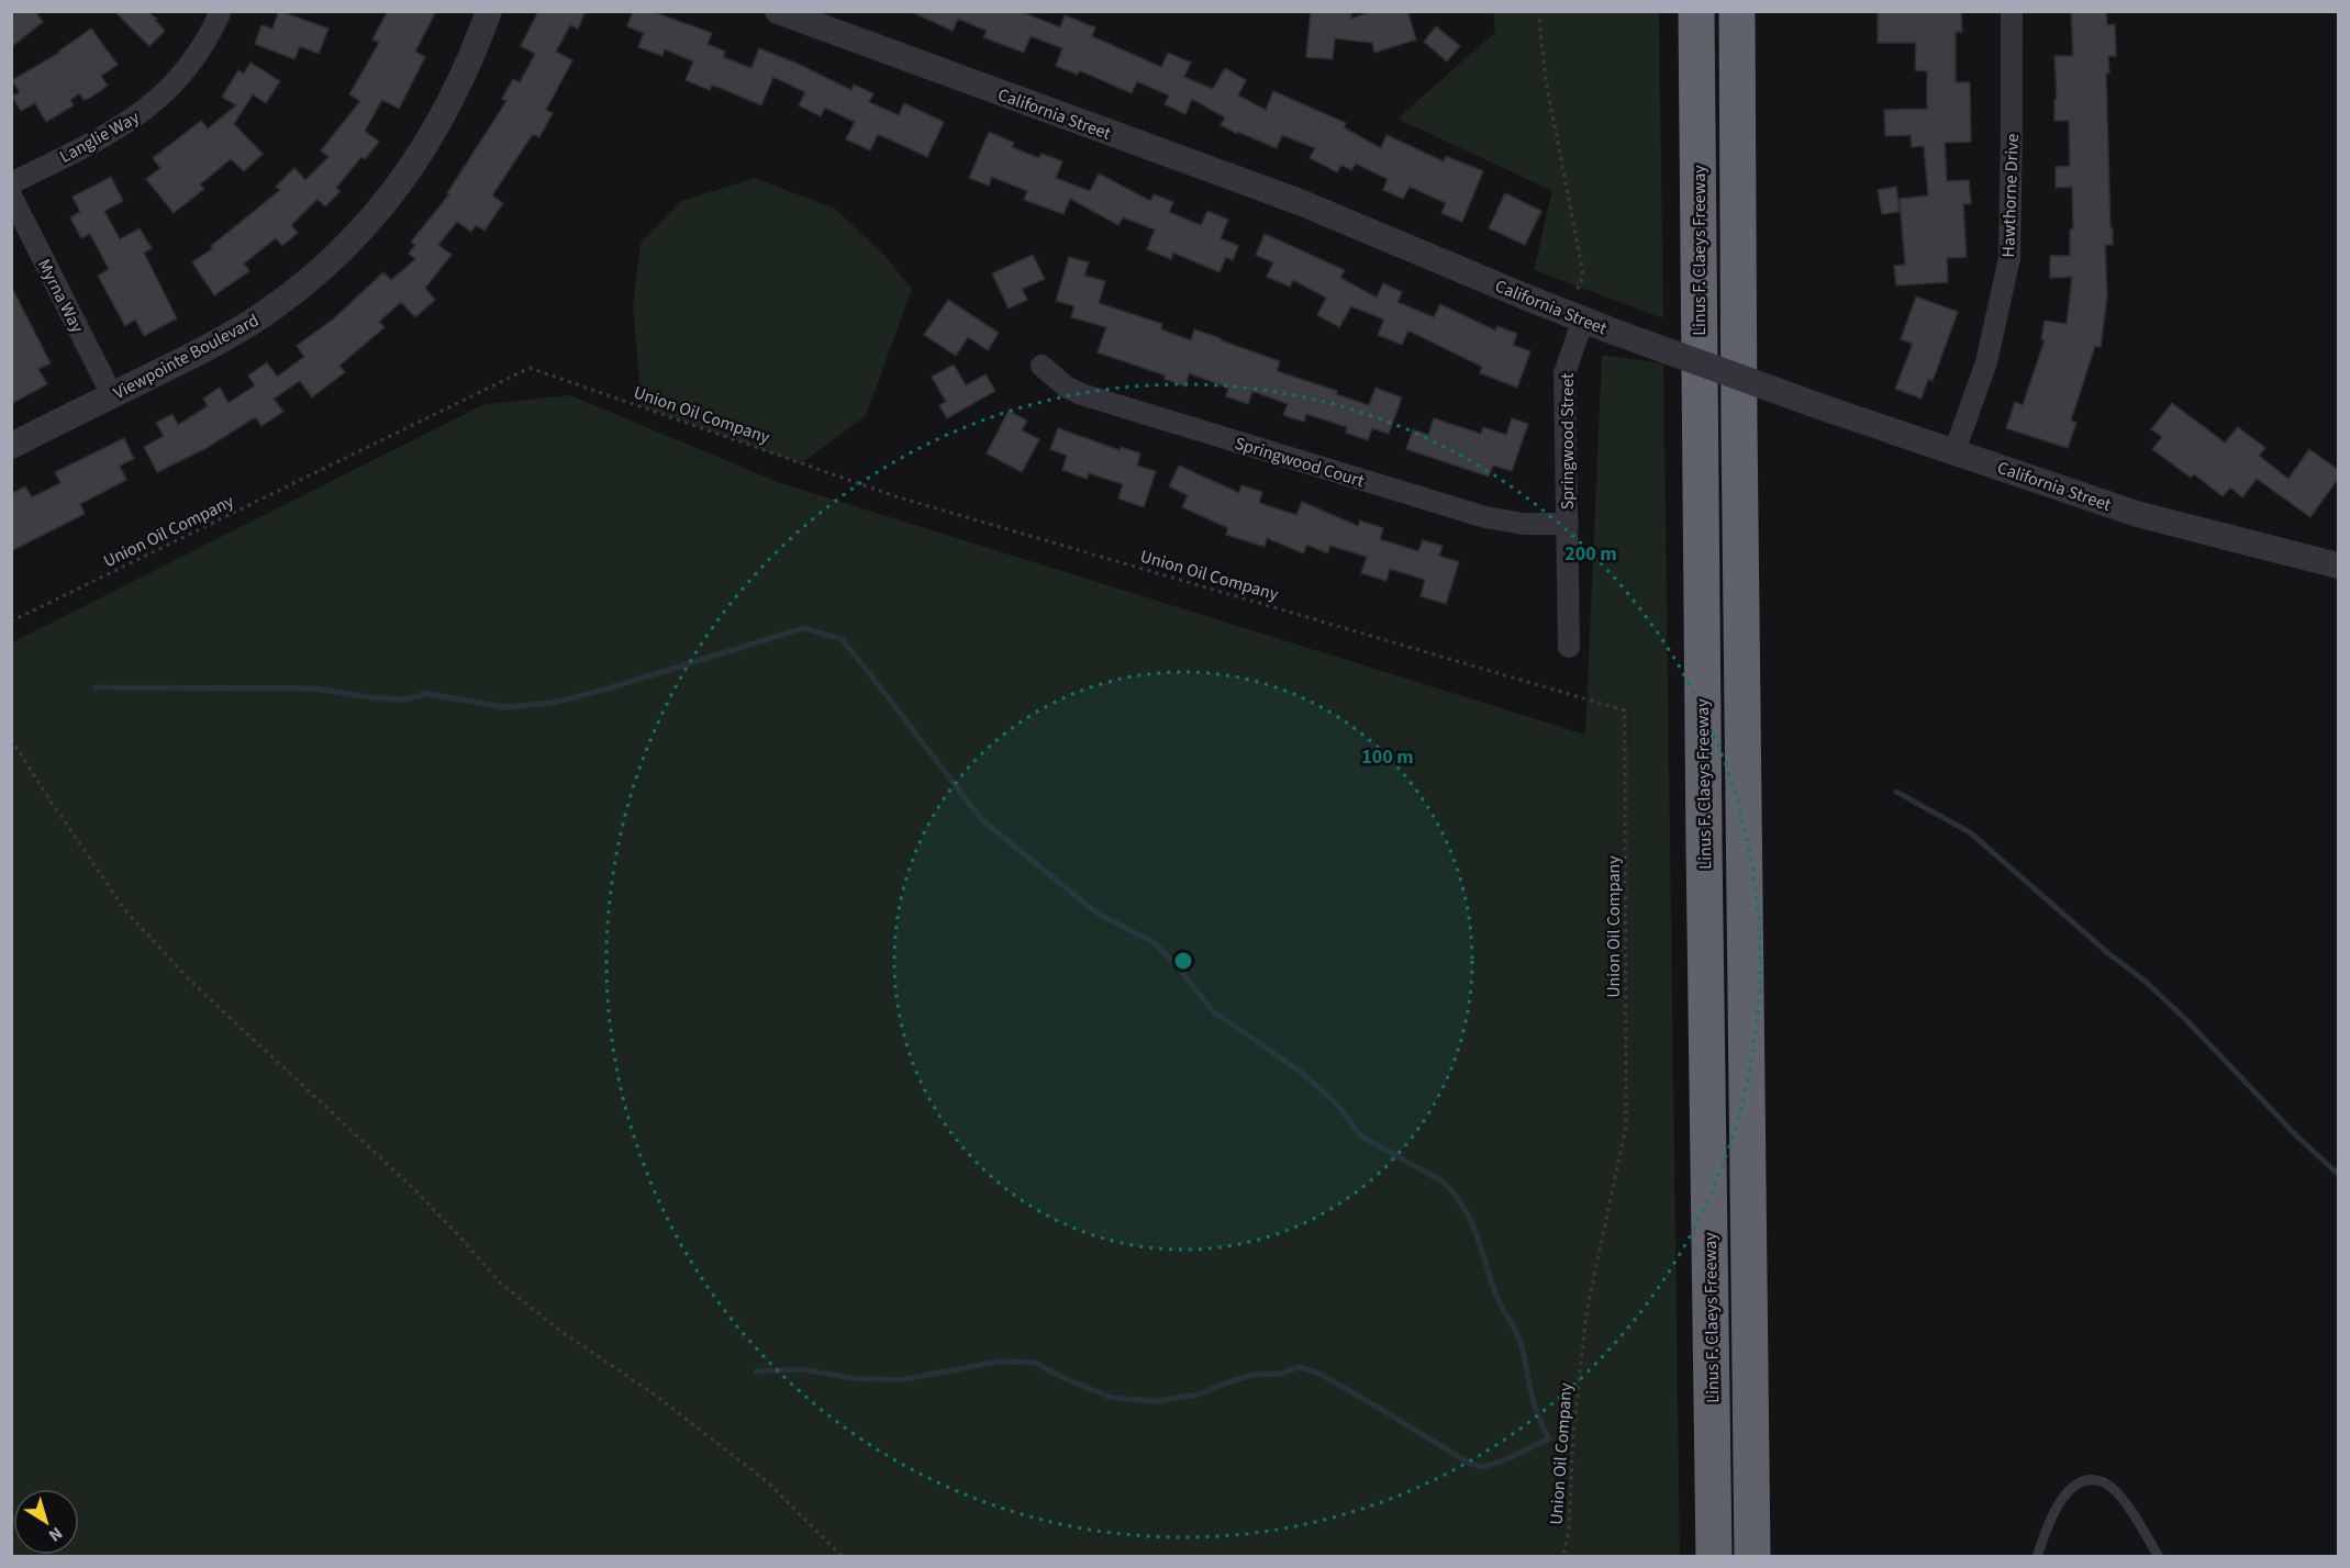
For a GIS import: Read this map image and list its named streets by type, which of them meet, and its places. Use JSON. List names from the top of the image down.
{
  "streets": {
    "highway": ["Linus F. Claeys Freeway"],
    "street": [
      "California Street",
      "Langlie Way",
      "Hawthorne Drive",
      "Myrna Way",
      "Viewpointe Boulevard",
      "Springwood Street",
      "Springwood Court"
    ],
    "path": ["Union Oil Company"]
  },
  "crossings": [
    ["California Street", "Hawthorne Drive"],
    ["California Street", "Springwood Street"],
    ["Myrna Way", "Viewpointe Boulevard"],
    ["Springwood Street", "Springwood Court"]
  ],
  "north": "bottom right",
  "rings": ["200 m", "100 m"]
}
